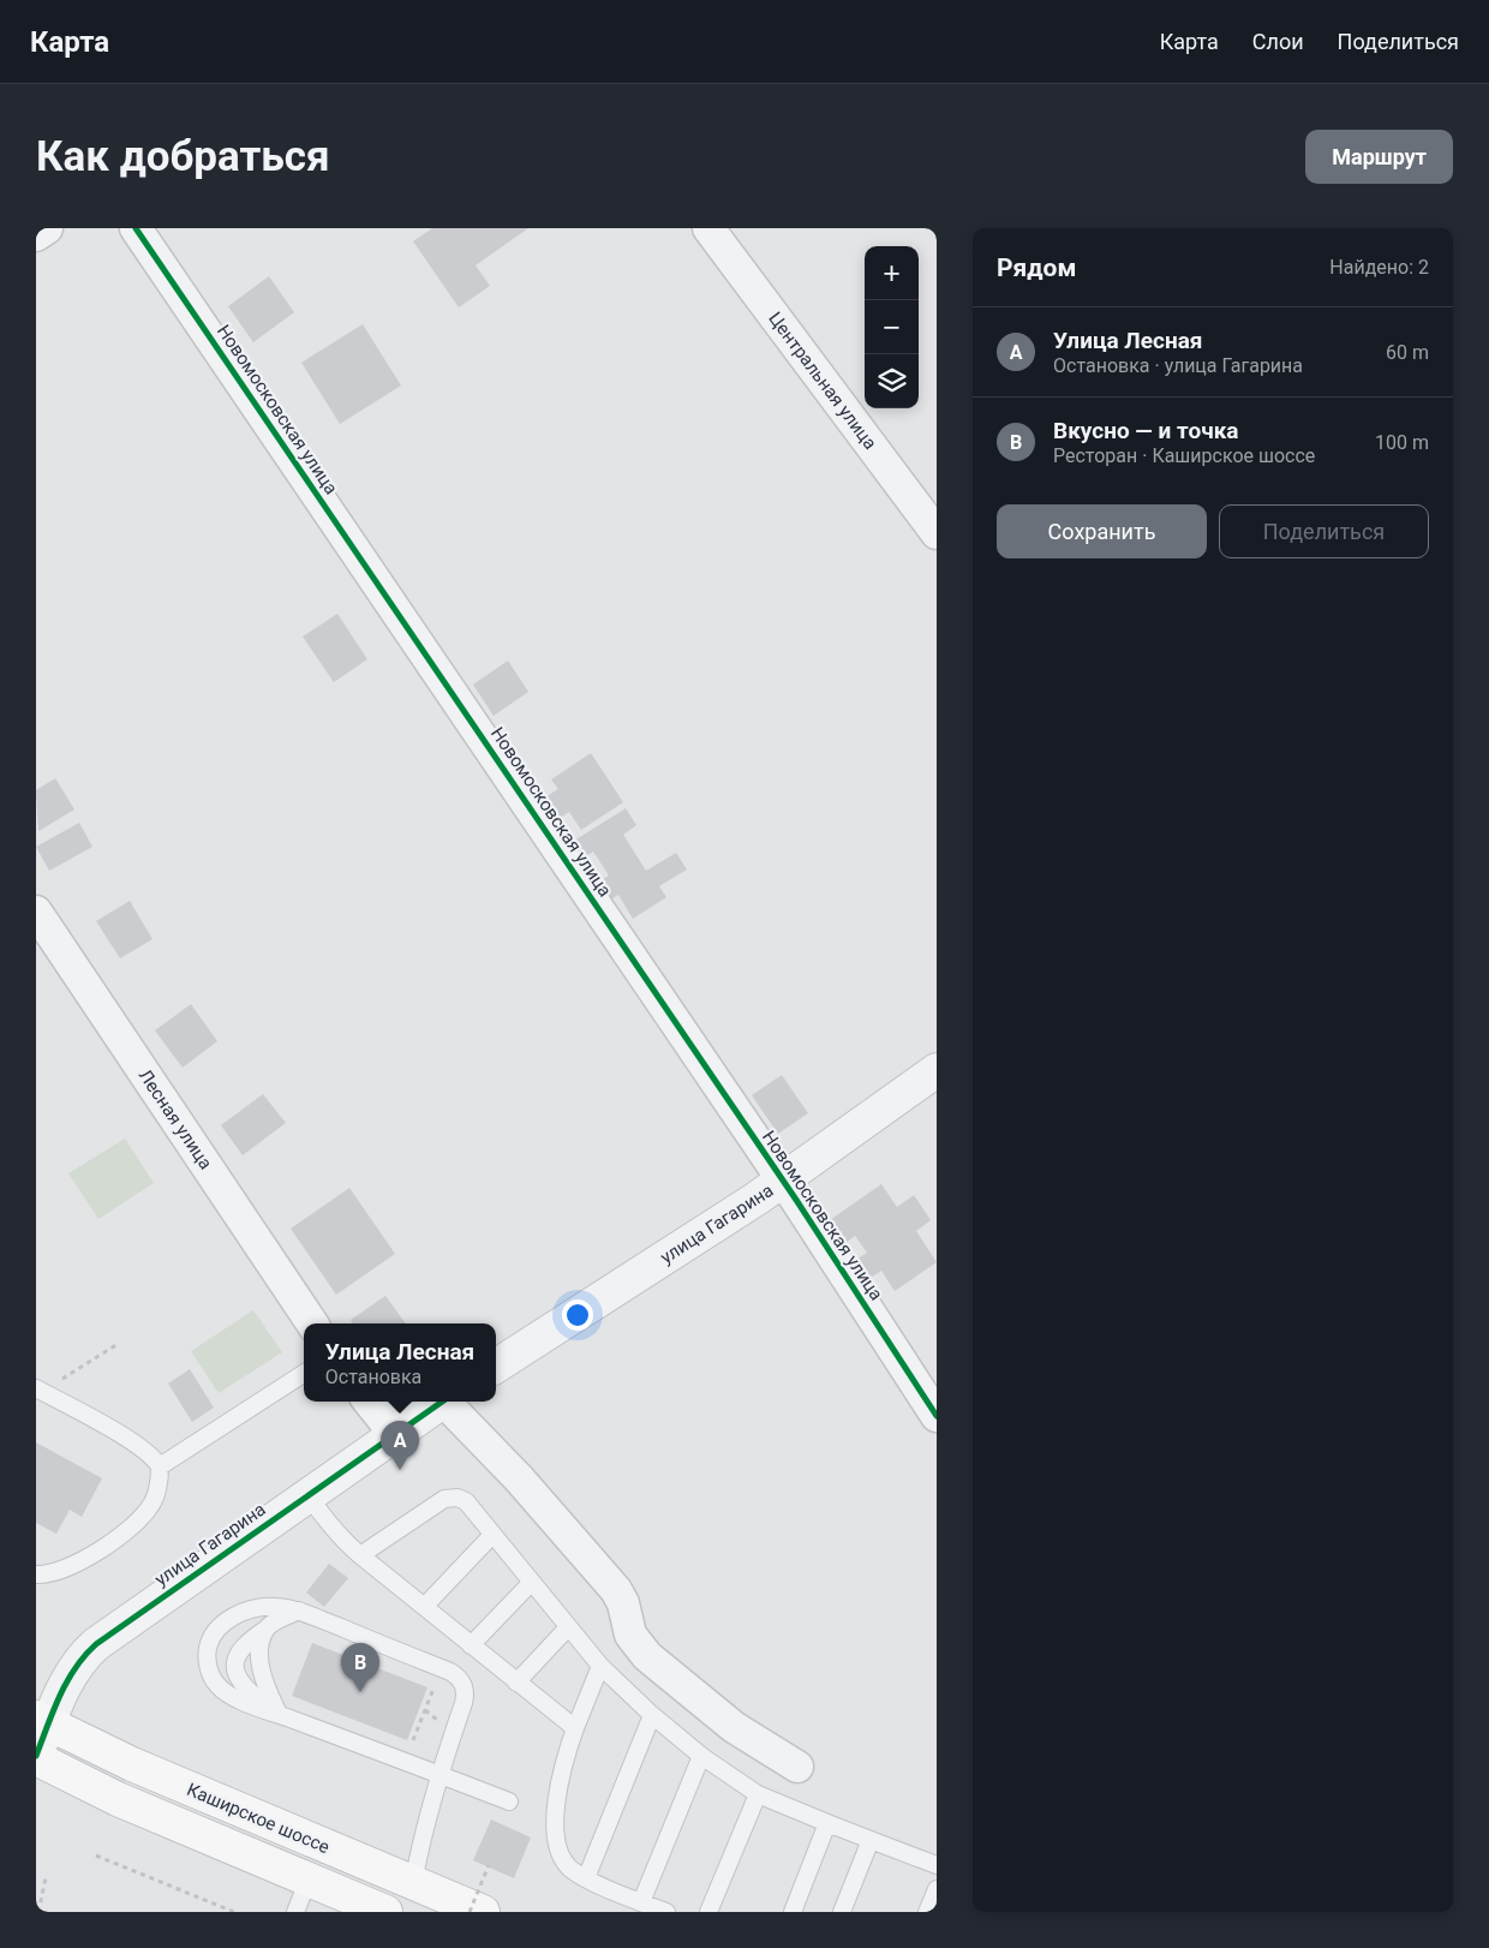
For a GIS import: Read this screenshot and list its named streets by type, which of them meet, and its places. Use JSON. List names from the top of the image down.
{
  "streets": {
    "main road": ["Каширское шоссе"],
    "street": [
      "Центральная улица",
      "Новомосковская улица",
      "Лесная улица",
      "улица Гагарина"
    ]
  },
  "crossings": [
    ["Новомосковская улица", "улица Гагарина"],
    ["улица Гагарина", "Каширское шоссе"]
  ],
  "page": {
    "header": "Карта",
    "nav": ["Карта", "Слои", "Поделиться"],
    "buttons": [
      "Маршрут",
      ["Сохранить", "Поделиться"]
    ],
    "title": "Как добраться",
    "heading": ["Рядом", "Найдено: 2"],
    "map_buttons": ["+", "−"],
    "list": [
      {
        "mark": "A",
        "name": "Улица Лесная",
        "note": "Остановка · улица Гагарина",
        "value": "60 m"
      },
      {
        "mark": "B",
        "name": "Вкусно — и точка",
        "note": "Ресторан · Каширское шоссе",
        "value": "100 m"
      }
    ],
    "popup": ["Улица Лесная", "Остановка"],
    "pins": ["A", "B"]
  }
}
